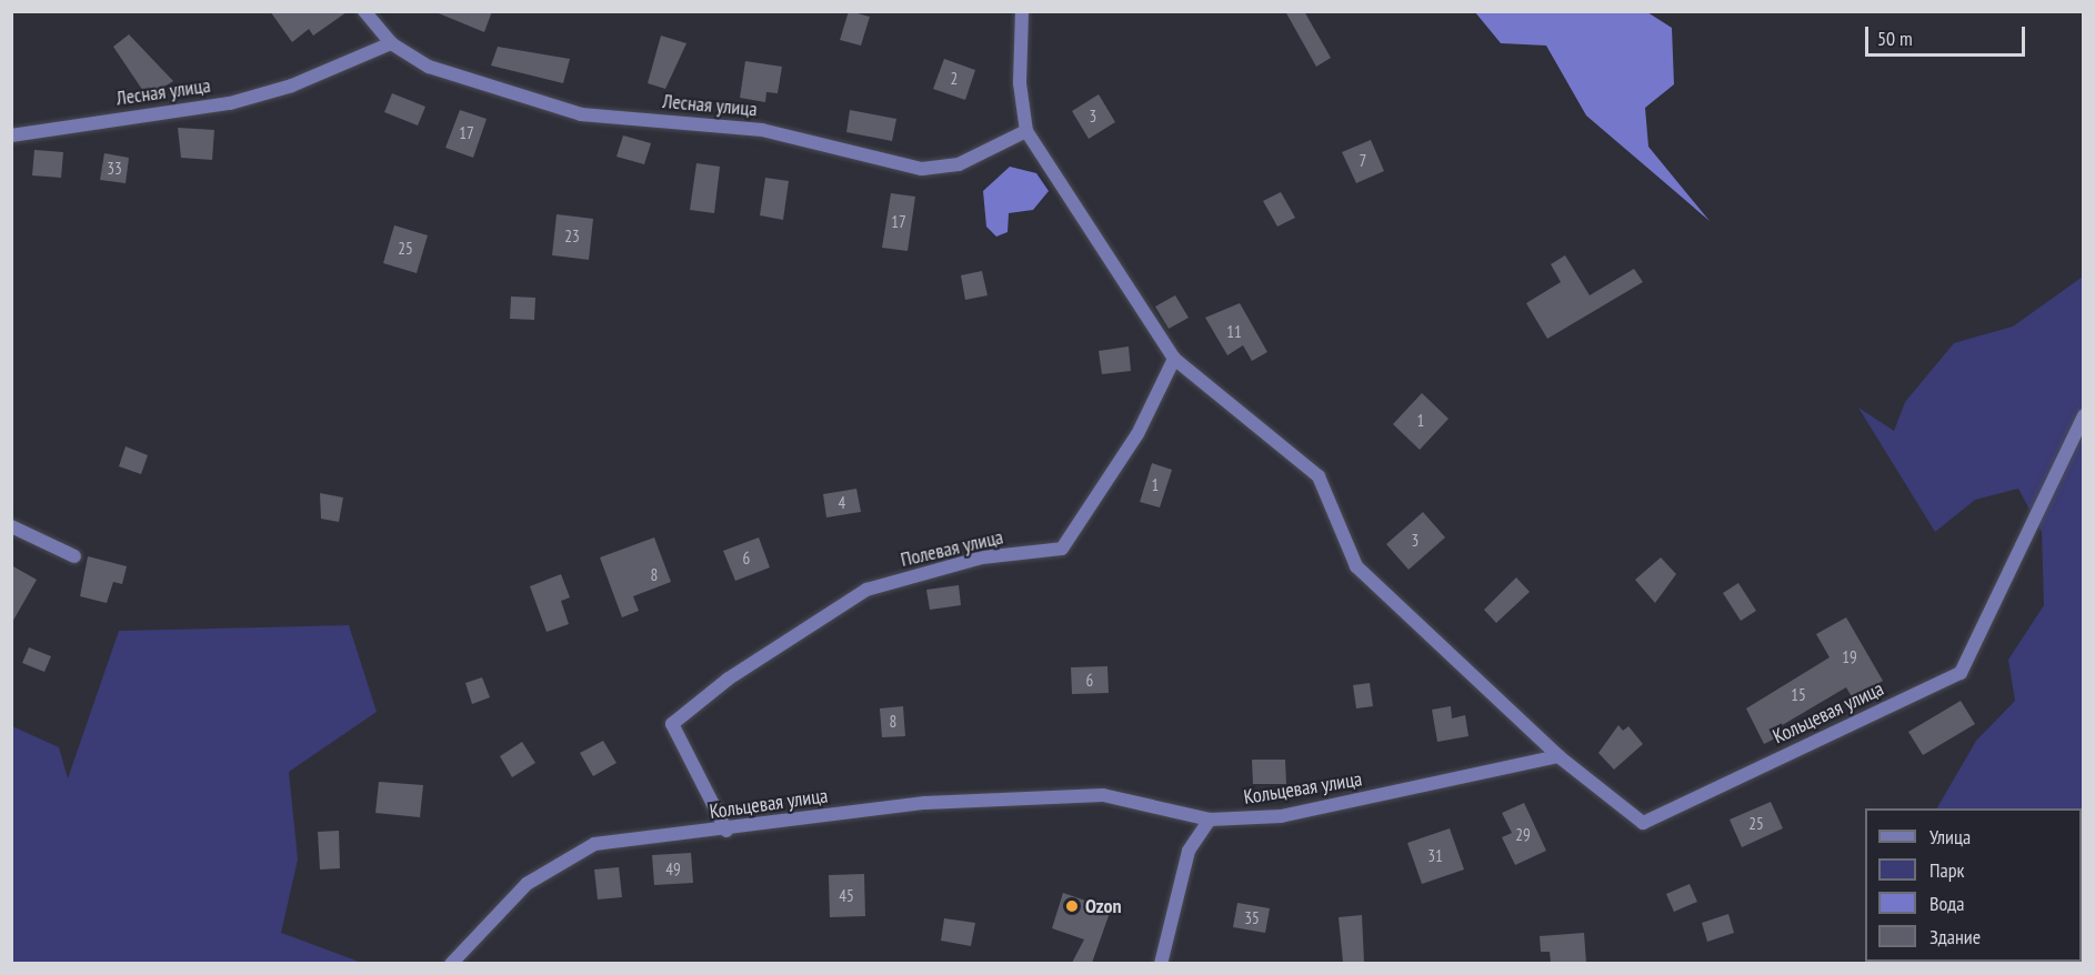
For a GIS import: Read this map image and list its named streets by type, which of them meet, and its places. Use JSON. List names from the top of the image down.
{
  "streets": {
    "street": ["Лесная улица", "Полевая улица", "Кольцевая улица"]
  },
  "crossings": [
    ["Полевая улица", "Кольцевая улица"]
  ],
  "places": ["Ozon"],
  "house_numbers": [
    "2",
    "3",
    "17",
    "7",
    "33",
    "17",
    "23",
    "25",
    "11",
    "1",
    "1",
    "4",
    "3",
    "6",
    "8",
    "19",
    "6",
    "15",
    "8",
    "25",
    "29",
    "31",
    "49",
    "45",
    "35"
  ],
  "legend": [
    "Улица",
    "Парк",
    "Вода",
    "Здание"
  ],
  "scale_bar": "50 m"
}
